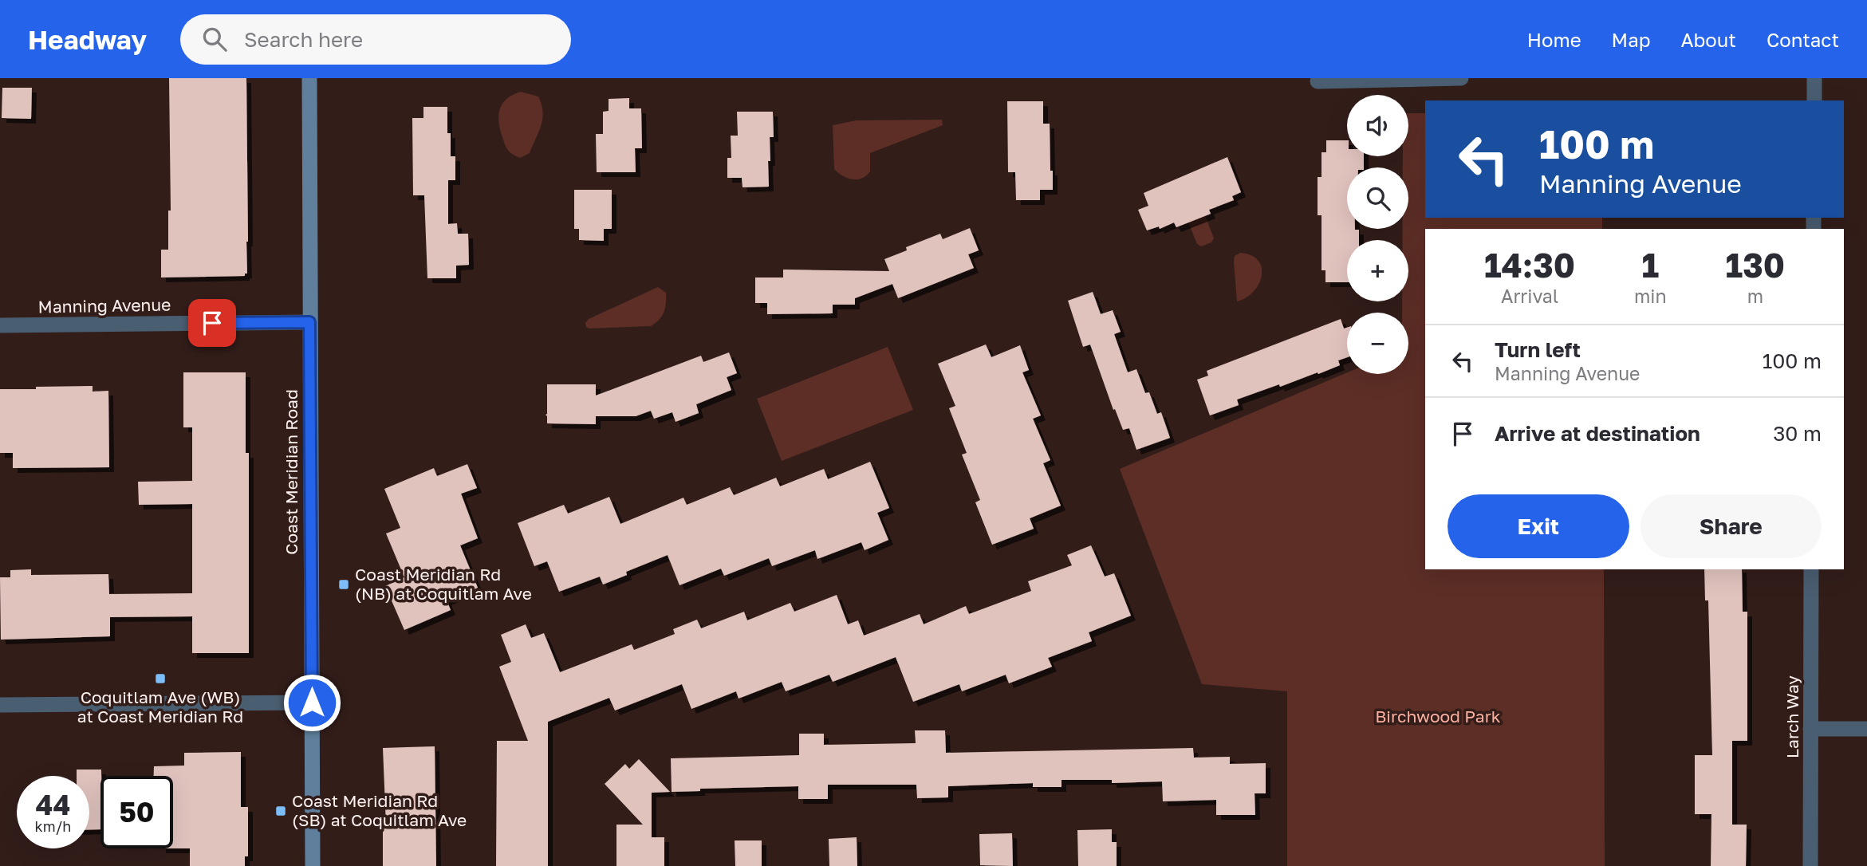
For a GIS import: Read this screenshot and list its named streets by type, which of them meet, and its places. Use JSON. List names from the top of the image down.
{
  "streets": {
    "main road": ["Coast Meridian Road"],
    "street": ["Manning Avenue", "Larch Way"]
  },
  "crossings": [
    ["Manning Avenue", "Coast Meridian Road"]
  ],
  "parks": ["Birchwood Park"],
  "places": {
    "transit": ["Coast Meridian Rd (NB) at Coquitlam Ave", "Coquitlam Ave (WB) at Coast Meridian Rd", "Coast Meridian Rd (SB) at Coquitlam Ave"]
  },
  "page": {
    "header": "Headway",
    "search": "Search here",
    "nav": [
      "Home",
      "Map",
      "About",
      "Contact"
    ],
    "map_buttons": ["+", "−"],
    "turn": ["100 m", "Manning Avenue"],
    "eta": [
      "14:30",
      "Arrival",
      "1",
      "min",
      "130",
      "m"
    ],
    "list": [
      {
        "name": "Turn left",
        "note": "Manning Avenue",
        "value": "100 m"
      },
      {
        "name": "Arrive at destination",
        "value": "30 m"
      }
    ],
    "buttons": ["Exit", "Share"],
    "speed": "44 km/h",
    "limit": "50"
  }
}
